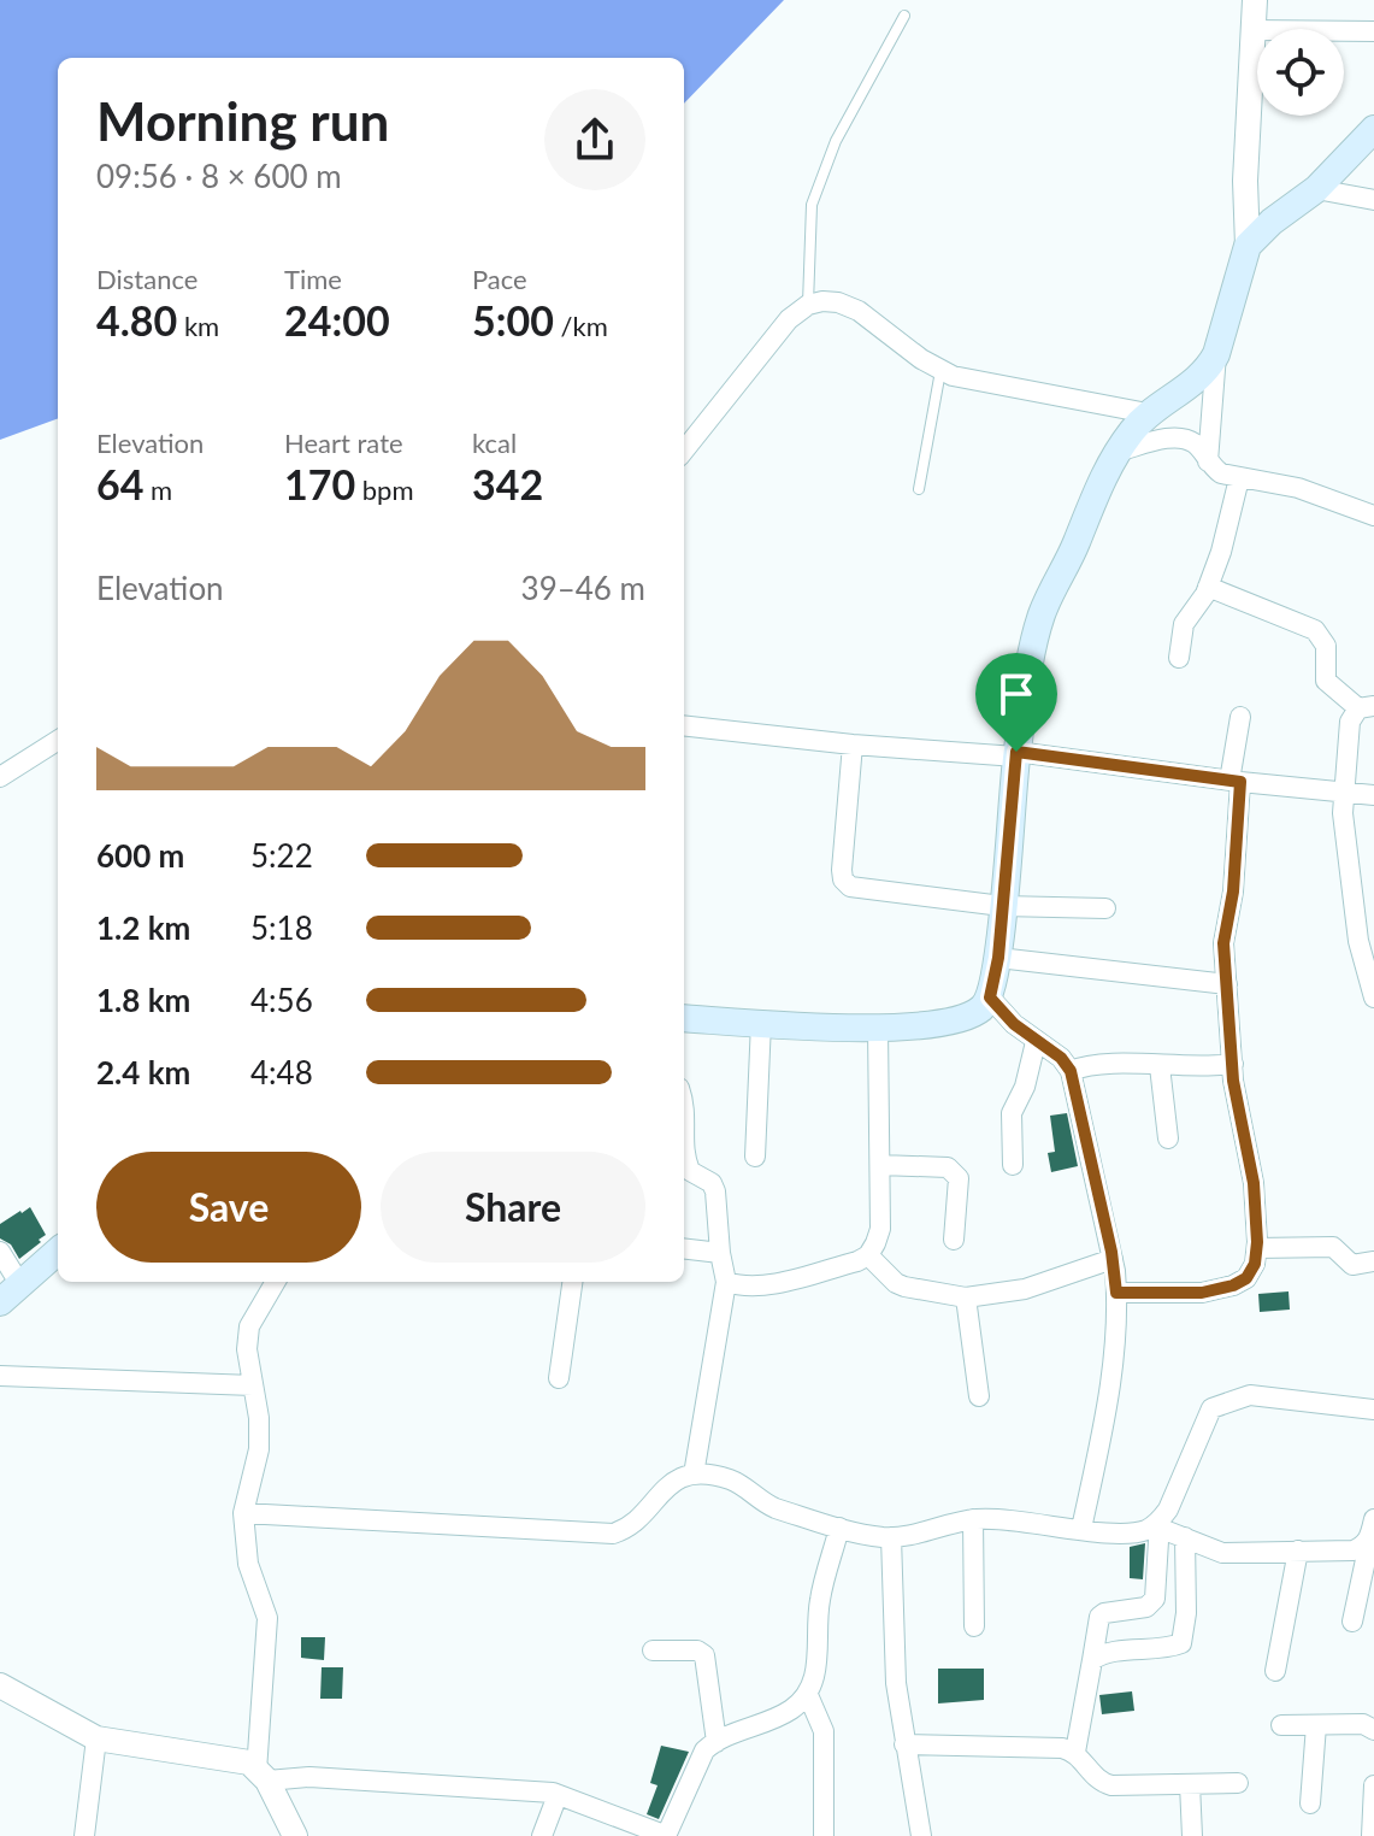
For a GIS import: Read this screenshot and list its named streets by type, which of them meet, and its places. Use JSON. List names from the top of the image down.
{
  "page": {
    "heading": ["Morning run", "09:56 · 8 × 600 m"],
    "stats": [
      ["Distance", "4.80 km"],
      ["Time", "24:00"],
      ["Pace", "5:00 /km"],
      ["Elevation", "64 m"],
      ["Heart rate", "170 bpm"],
      ["kcal", "342"]
    ],
    "chart": ["Elevation", "39–46 m"],
    "list": [
      {
        "name": "600 m",
        "note": "5:22"
      },
      {
        "name": "1.2 km",
        "note": "5:18"
      },
      {
        "name": "1.8 km",
        "note": "4:56"
      },
      {
        "name": "2.4 km",
        "note": "4:48"
      }
    ],
    "buttons": ["Save", "Share"]
  }
}
